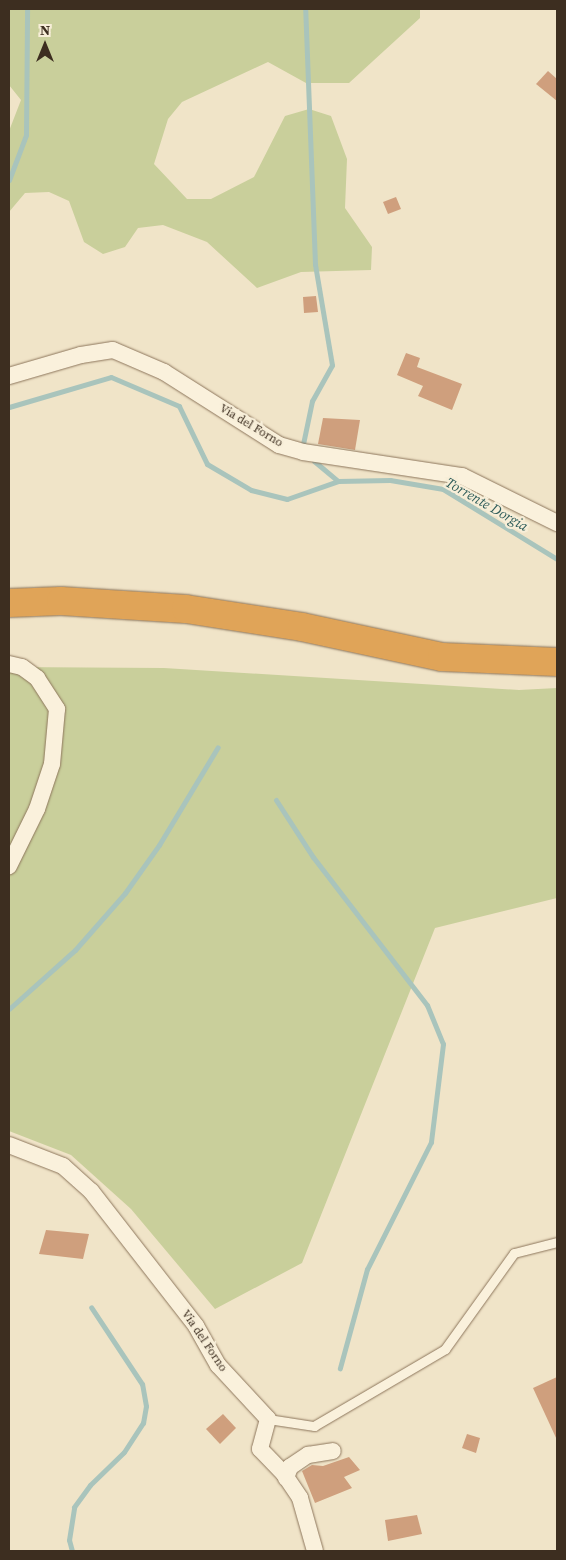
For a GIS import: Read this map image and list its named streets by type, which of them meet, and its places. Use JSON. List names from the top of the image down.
{
  "streets": {
    "street": ["Via del Forno"]
  },
  "water": ["Torrente Dorgia"],
  "north": "top"
}
